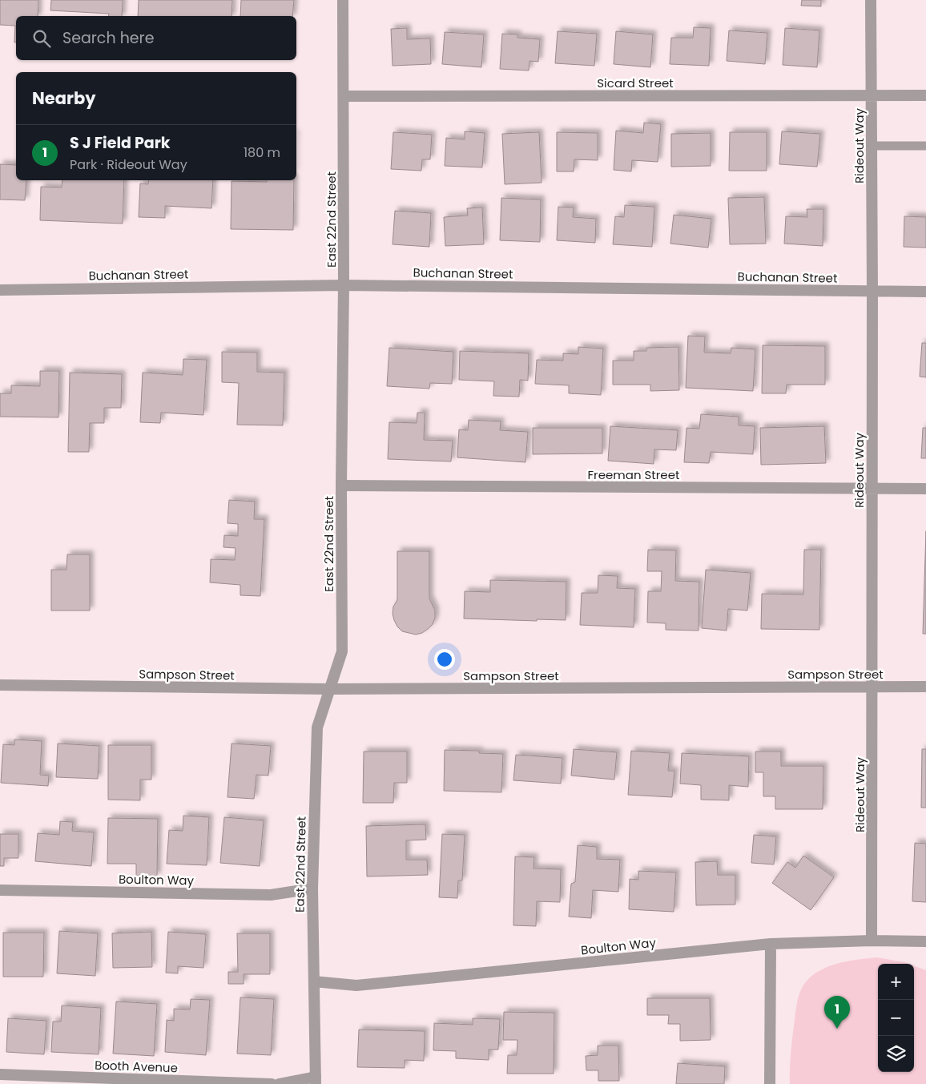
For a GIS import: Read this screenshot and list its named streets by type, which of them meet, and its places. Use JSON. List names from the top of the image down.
{
  "streets": {
    "street": [
      "Sicard Street",
      "Rideout Way",
      "East 22nd Street",
      "Buchanan Street",
      "Freeman Street",
      "Sampson Street",
      "Boulton Way",
      "Booth Avenue"
    ]
  },
  "crossings": [
    ["Sicard Street", "Rideout Way"],
    ["Sicard Street", "East 22nd Street"],
    ["Rideout Way", "Buchanan Street"],
    ["Rideout Way", "Freeman Street"],
    ["Rideout Way", "Sampson Street"],
    ["Rideout Way", "Boulton Way"],
    ["East 22nd Street", "Buchanan Street"],
    ["East 22nd Street", "Freeman Street"],
    ["East 22nd Street", "Sampson Street"],
    ["East 22nd Street", "Boulton Way"]
  ],
  "page": {
    "search": "Search here",
    "heading": "Nearby",
    "list": [
      {
        "mark": "1",
        "name": "S J Field Park",
        "note": "Park · Rideout Way",
        "value": "180 m"
      }
    ],
    "map_buttons": ["+", "−"],
    "pins": "1"
  }
}
